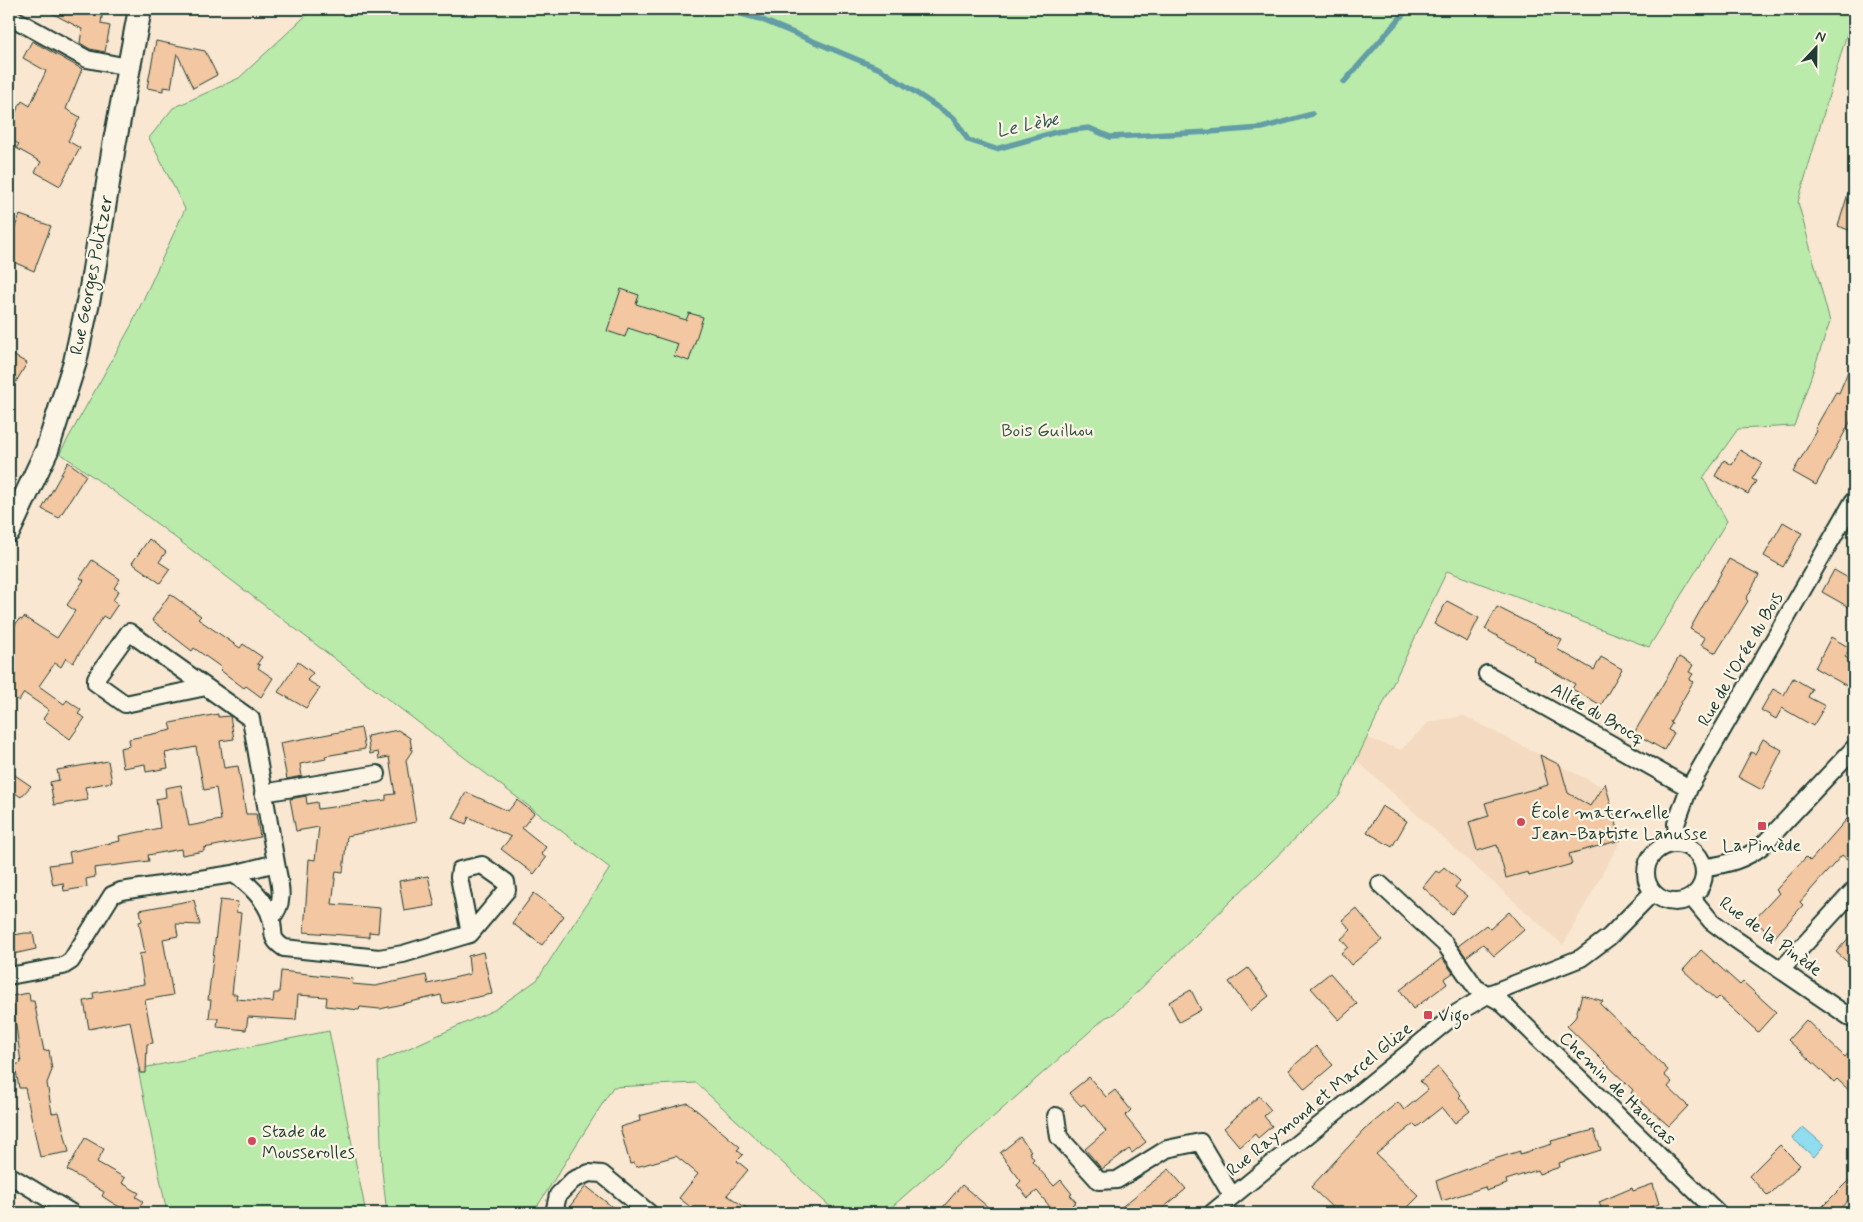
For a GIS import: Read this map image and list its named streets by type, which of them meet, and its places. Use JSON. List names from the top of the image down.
{
  "streets": {
    "street": [
      "Rue Georges Politzer",
      "Rue de l'Orée du Bois",
      "Allée du Brocq",
      "Rue de la Pinède",
      "Chemin de Haoucas",
      "Rue Raymond et Marcel Glize"
    ]
  },
  "crossings": [
    ["Rue de l'Orée du Bois", "Allée du Brocq"],
    ["Rue de l'Orée du Bois", "Rue de la Pinède"],
    ["Rue de l'Orée du Bois", "Rue Raymond et Marcel Glize"],
    ["Rue de la Pinède", "Rue Raymond et Marcel Glize"],
    ["Chemin de Haoucas", "Rue Raymond et Marcel Glize"]
  ],
  "water": ["Le Lèbe"],
  "parks": ["Bois Guilhou"],
  "places": {
    "other": ["École maternelle Jean-Baptiste Lanusse", "Stade de Mousserolles"],
    "transit": ["La Pinède", "Vigo"]
  },
  "north": "top"
}
